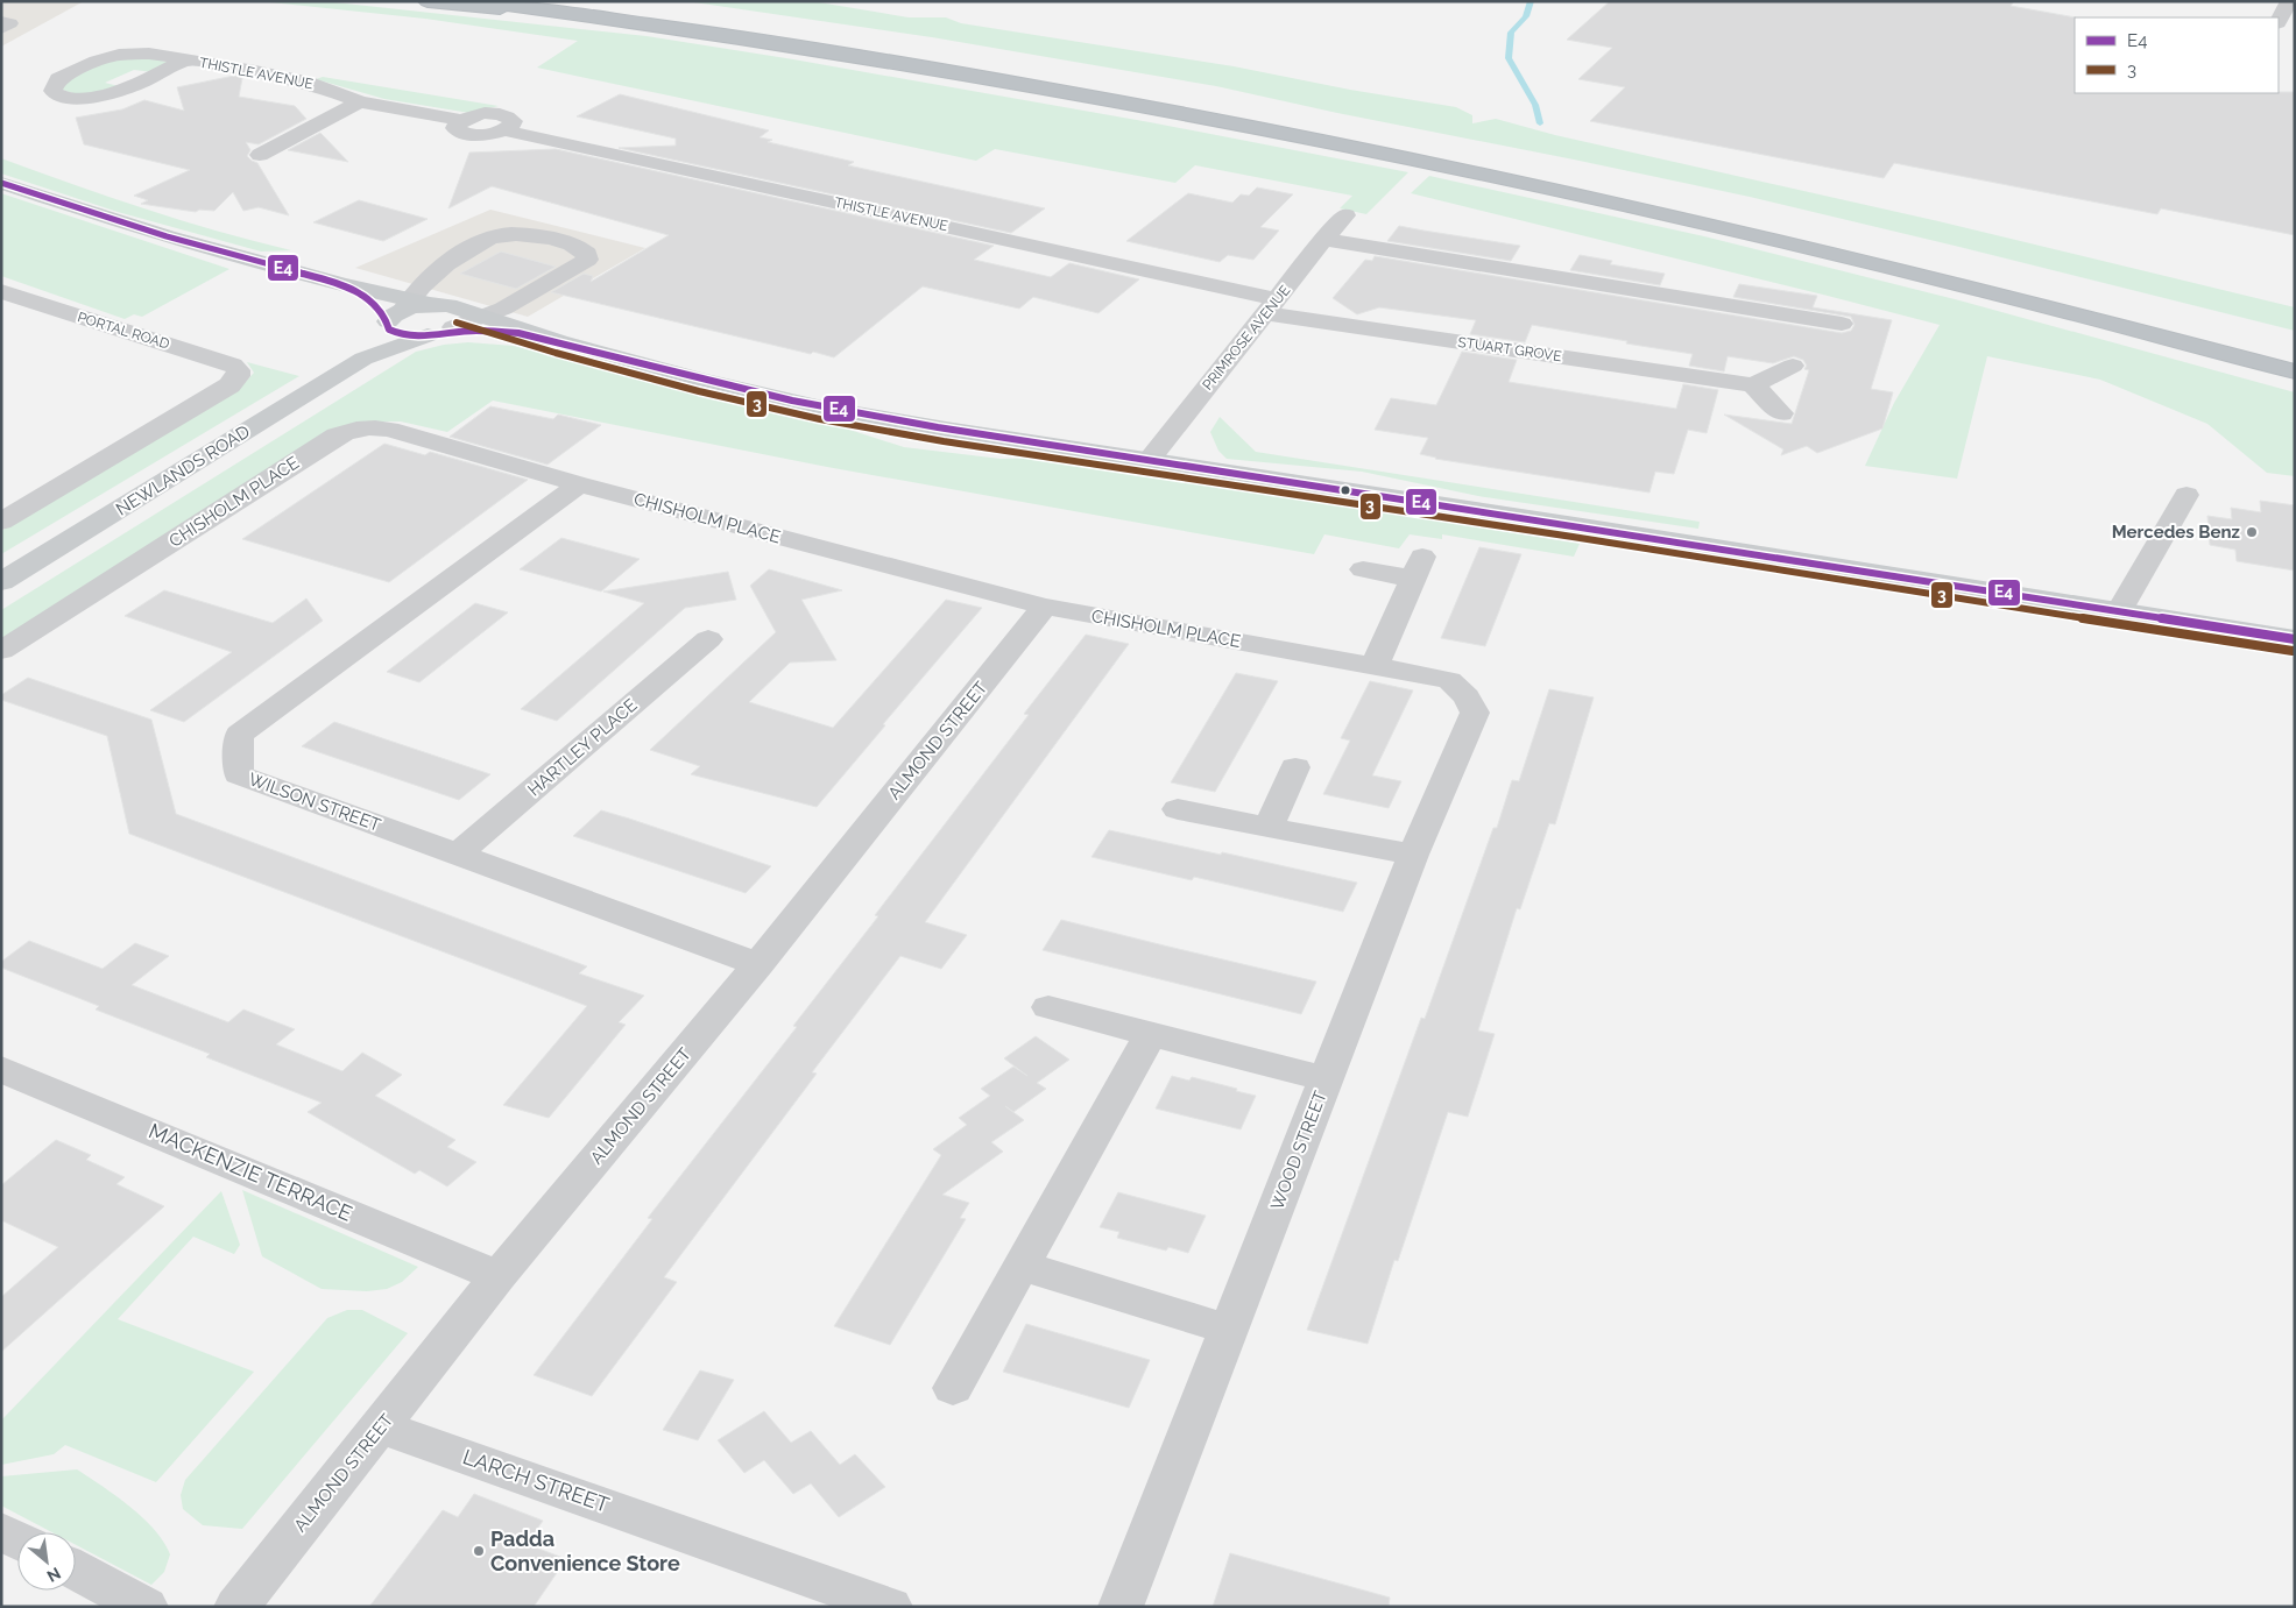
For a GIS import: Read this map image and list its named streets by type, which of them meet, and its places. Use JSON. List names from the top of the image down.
{
  "streets": {
    "main road": ["NEWLANDS ROAD"],
    "street": [
      "THISTLE AVENUE",
      "PORTAL ROAD",
      "PRIMROSE AVENUE",
      "STUART GROVE",
      "CHISHOLM PLACE",
      "ALMOND STREET",
      "HARTLEY PLACE",
      "WILSON STREET",
      "WOOD STREET",
      "MACKENZIE TERRACE",
      "LARCH STREET"
    ]
  },
  "crossings": [
    ["THISTLE AVENUE", "PRIMROSE AVENUE"],
    ["THISTLE AVENUE", "STUART GROVE"],
    ["PRIMROSE AVENUE", "STUART GROVE"],
    ["CHISHOLM PLACE", "ALMOND STREET"],
    ["CHISHOLM PLACE", "WILSON STREET"],
    ["CHISHOLM PLACE", "WOOD STREET"],
    ["ALMOND STREET", "WILSON STREET"],
    ["ALMOND STREET", "MACKENZIE TERRACE"],
    ["ALMOND STREET", "LARCH STREET"],
    ["HARTLEY PLACE", "WILSON STREET"]
  ],
  "places": ["Mercedes Benz", "Padda Convenience Store"],
  "lines": ["transit line E4", "transit line 3"],
  "legend": ["E4", "3"],
  "north": "bottom right"
}
